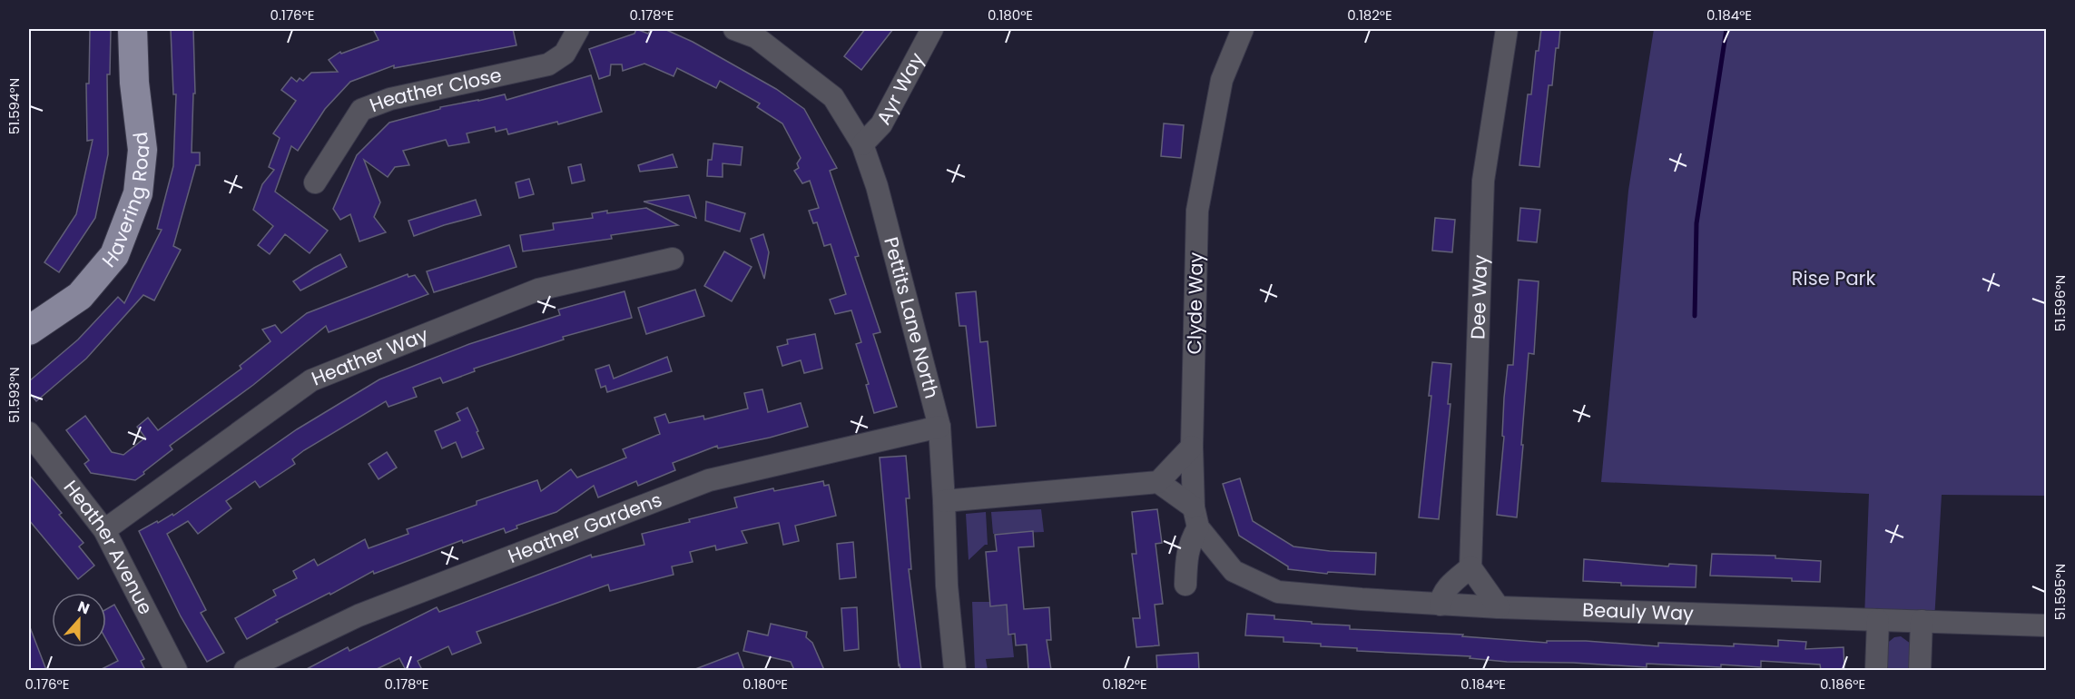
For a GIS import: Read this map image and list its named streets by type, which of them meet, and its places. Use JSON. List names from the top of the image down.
{
  "streets": {
    "main road": ["Havering Road"],
    "street": [
      "Ayr Way",
      "Heather Close",
      "Dee Way",
      "Clyde Way",
      "Pettits Lane North",
      "Heather Way",
      "Heather Gardens",
      "Heather Avenue",
      "Beauly Way"
    ]
  },
  "crossings": [
    ["Ayr Way", "Pettits Lane North"],
    ["Clyde Way", "Beauly Way"],
    ["Pettits Lane North", "Heather Gardens"],
    ["Heather Way", "Heather Avenue"]
  ],
  "parks": ["Rise Park"],
  "north": "top",
  "coordinates": [
    "0.176°E",
    "0.178°E",
    "0.180°E",
    "0.182°E",
    "0.184°E",
    "51.594°N",
    "51.596°N",
    "51.593°N",
    "51.595°N",
    "0.186°E"
  ]
}
